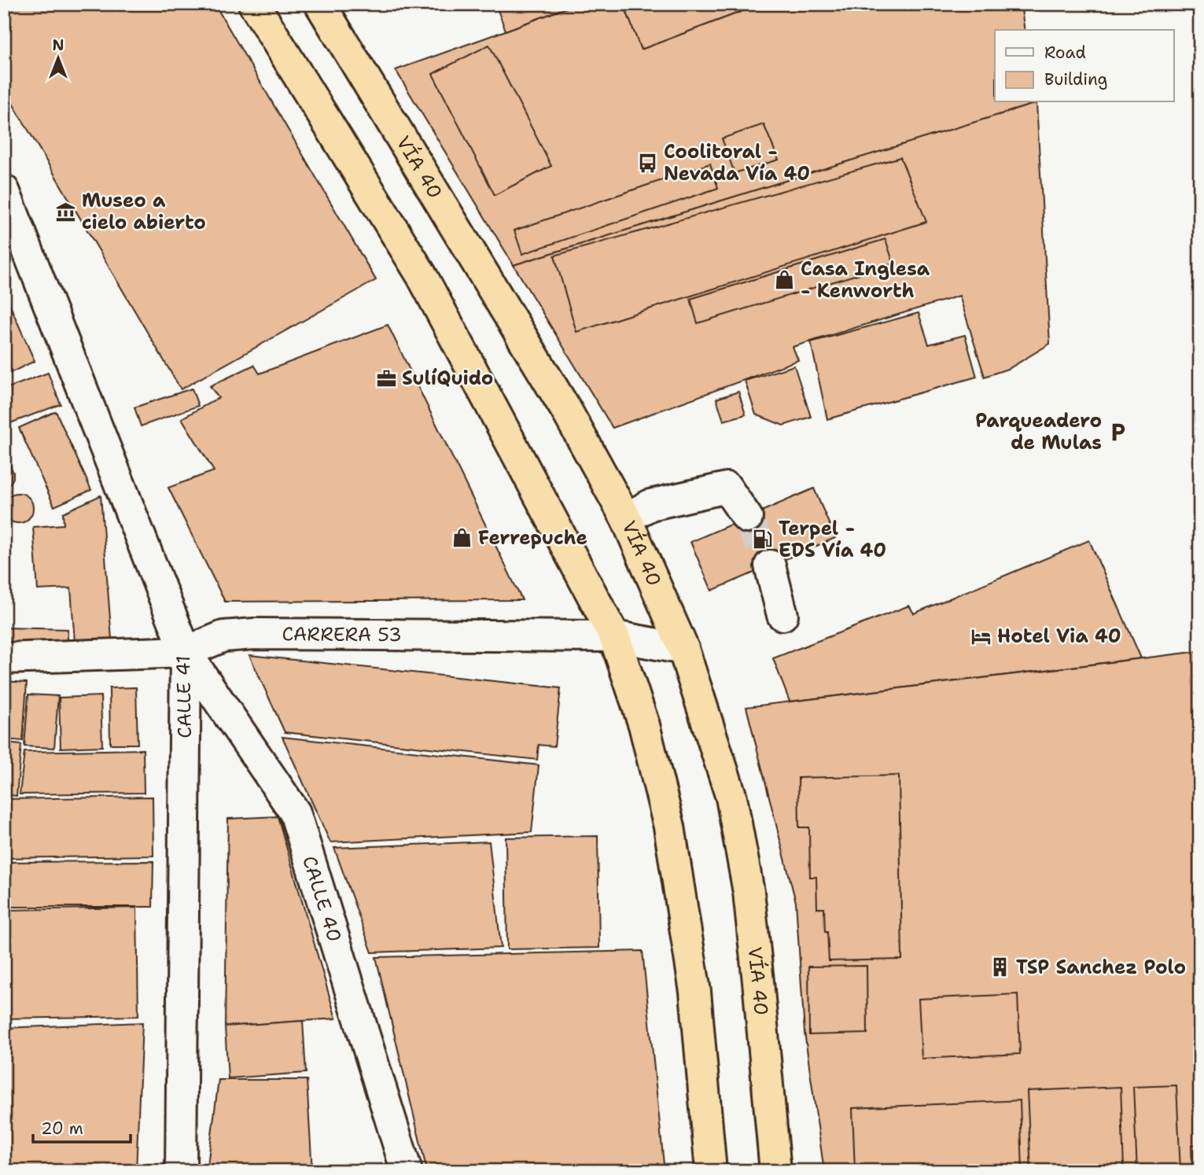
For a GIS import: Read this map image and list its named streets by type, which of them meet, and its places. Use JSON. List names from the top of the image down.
{
  "streets": {
    "highway": ["VÍA 40"],
    "street": ["CARRERA 53", "CALLE 41", "CALLE 40"]
  },
  "crossings": [
    ["VÍA 40", "CARRERA 53"],
    ["CARRERA 53", "CALLE 41"],
    ["CARRERA 53", "CALLE 40"],
    ["CALLE 41", "CALLE 40"]
  ],
  "places": {
    "bus stop": ["Coolitoral - Nevada Vía 40"],
    "museum": ["Museo a cielo abierto"],
    "shop": ["Casa Inglesa - Kenworth", "Ferrepuche"],
    "office": ["SulíQuido"],
    "parking": ["Parqueadero de Mulas"],
    "fuel station": ["Terpel - EDS Vía 40"],
    "hotel": ["Hotel Via 40"],
    "building": ["TSP Sanchez Polo"]
  },
  "legend": ["Road", "Building"],
  "scale_bar": "20 m",
  "north": "top"
}
